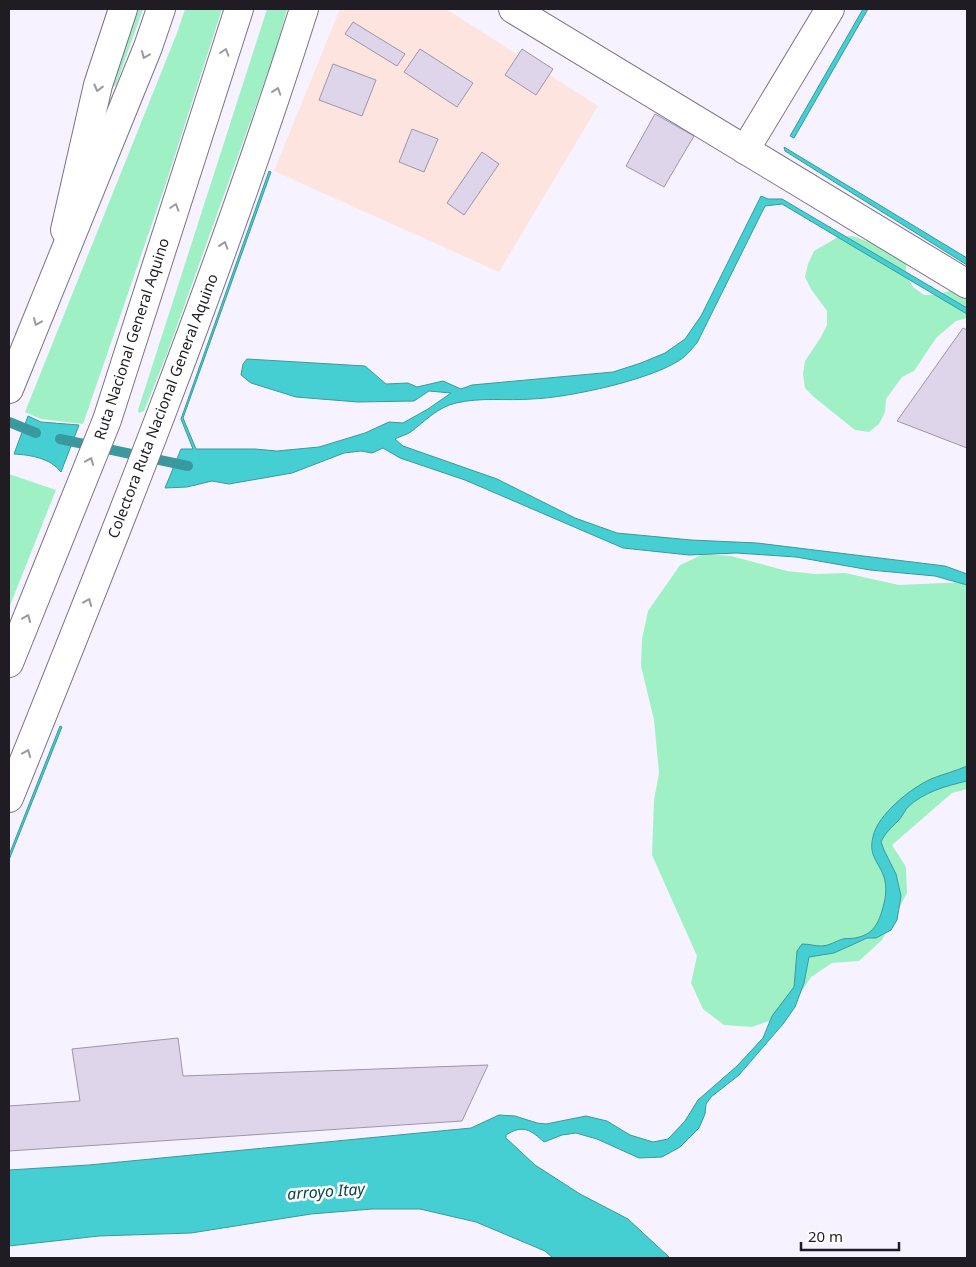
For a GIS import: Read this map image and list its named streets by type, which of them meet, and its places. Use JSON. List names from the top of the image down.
{
  "streets": {
    "main road": ["Ruta Nacional General Aquino", "Colectora Ruta Nacional General Aquino"]
  },
  "water": ["arroyo Itay"],
  "scale_bar": "20 m"
}
